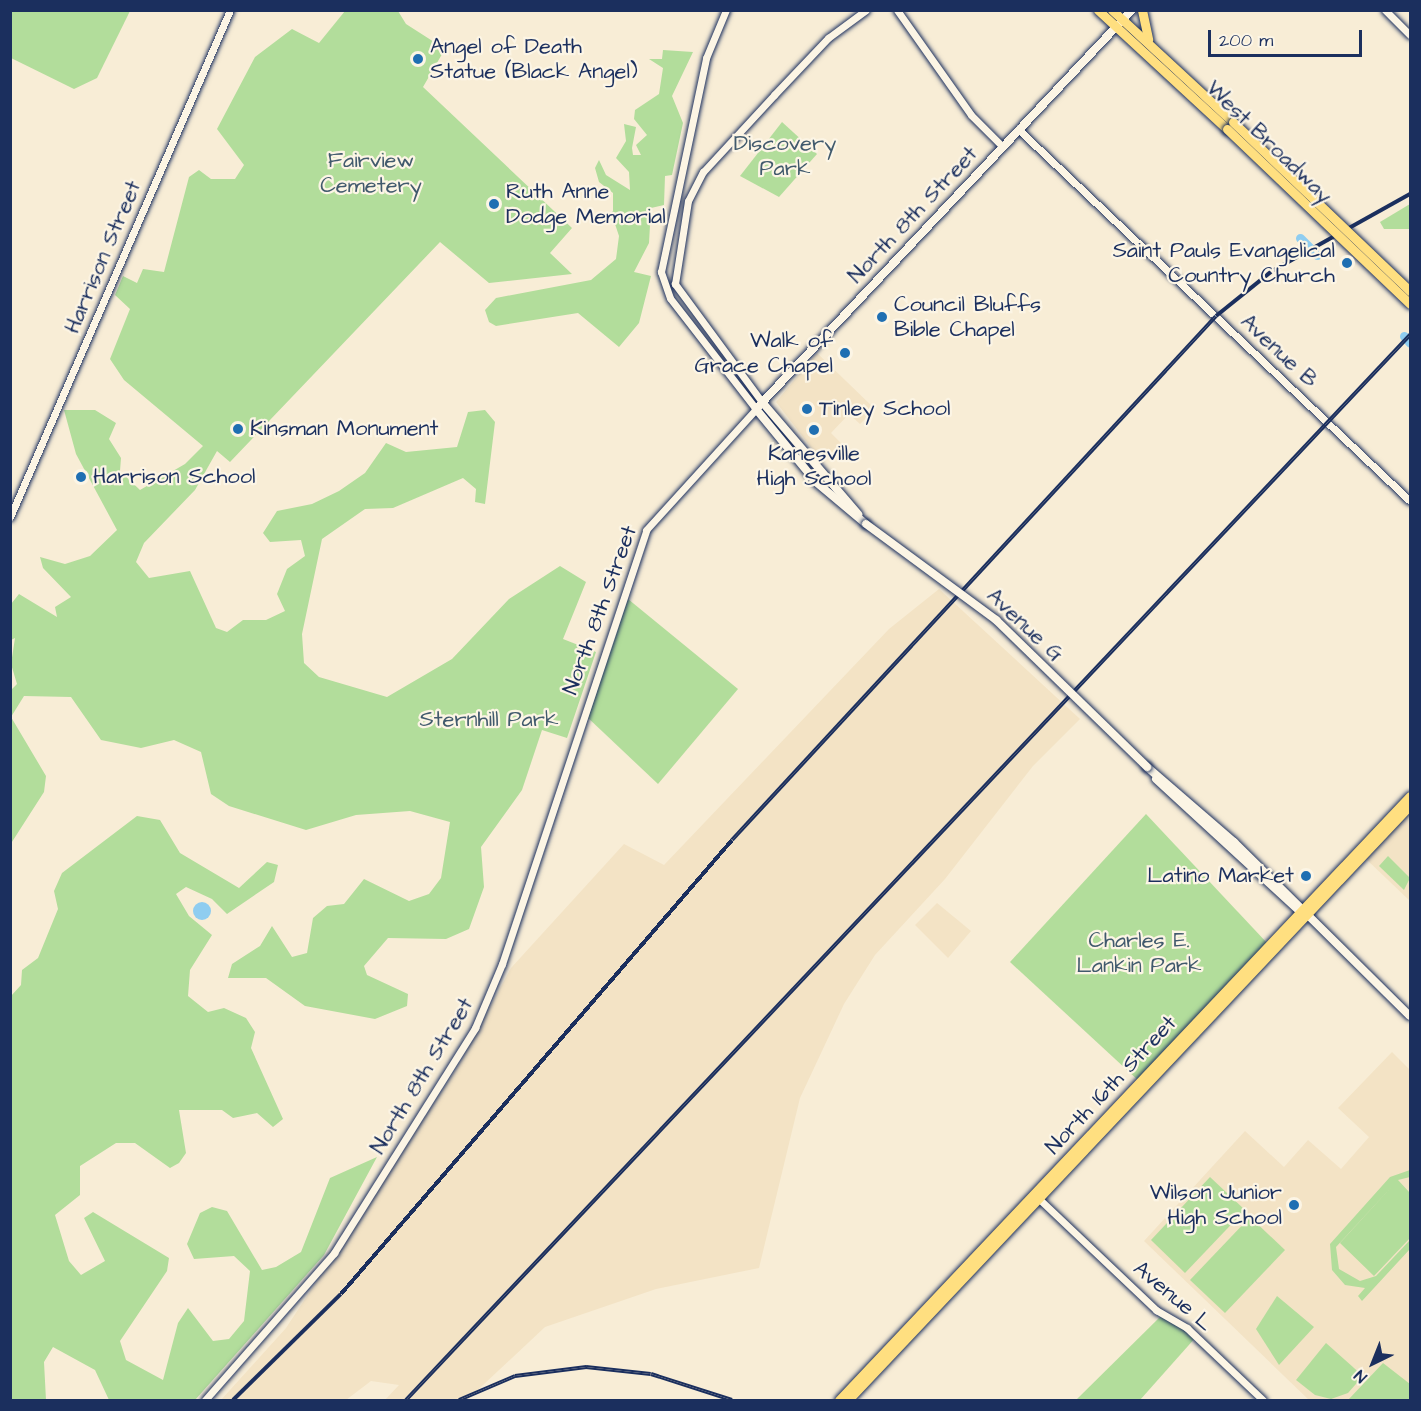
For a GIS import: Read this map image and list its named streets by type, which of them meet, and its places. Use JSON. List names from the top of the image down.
{
  "streets": {
    "main road": [
      "West Broadway",
      "North 8th Street",
      "Avenue G",
      "North 16th Street"
    ],
    "street": ["Harrison Street", "Avenue B", "Avenue L"]
  },
  "crossings": [
    ["West Broadway", "North 8th Street"],
    ["North 8th Street", "Avenue B"],
    ["North 8th Street", "Avenue G"],
    ["Avenue G", "North 16th Street"],
    ["North 16th Street", "Avenue L"]
  ],
  "parks": [
    "Discovery Park",
    "Fairview Cemetery",
    "Sternhill Park",
    "Charles E. Lankin Park"
  ],
  "places": [
    "Angel of Death Statue (Black Angel)",
    "Ruth Anne Dodge Memorial",
    "Saint Pauls Evangelical Country Church",
    "Council Bluffs Bible Chapel",
    "Walk of Grace Chapel",
    "Tinley School",
    "Kinsman Monument",
    "Kanesville High School",
    "Harrison School",
    "Latino Market",
    "Wilson Junior High School"
  ],
  "scale_bar": "200 m",
  "north": "bottom left"
}
